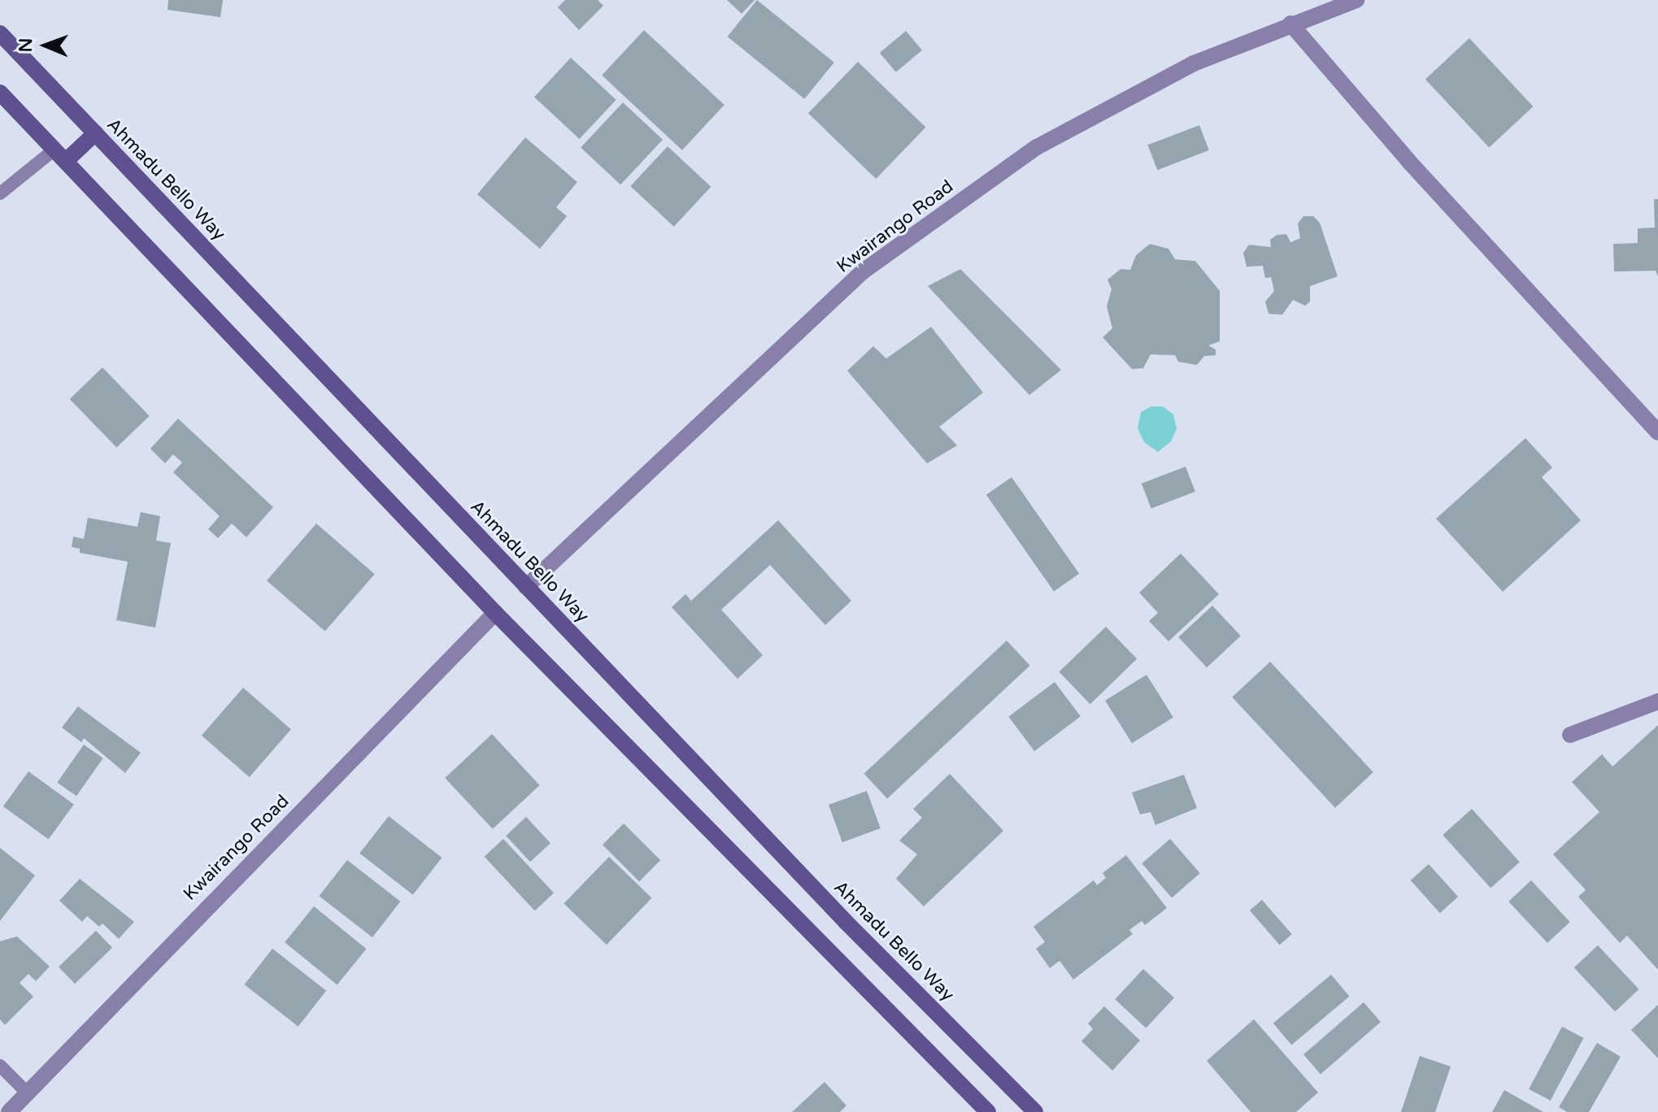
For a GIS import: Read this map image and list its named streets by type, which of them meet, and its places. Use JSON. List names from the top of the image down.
{
  "streets": {
    "main road": ["Ahmadu Bello Way"],
    "street": ["Kwairango Road"]
  },
  "crossings": [
    ["Ahmadu Bello Way", "Kwairango Road"]
  ],
  "north": "left"
}
